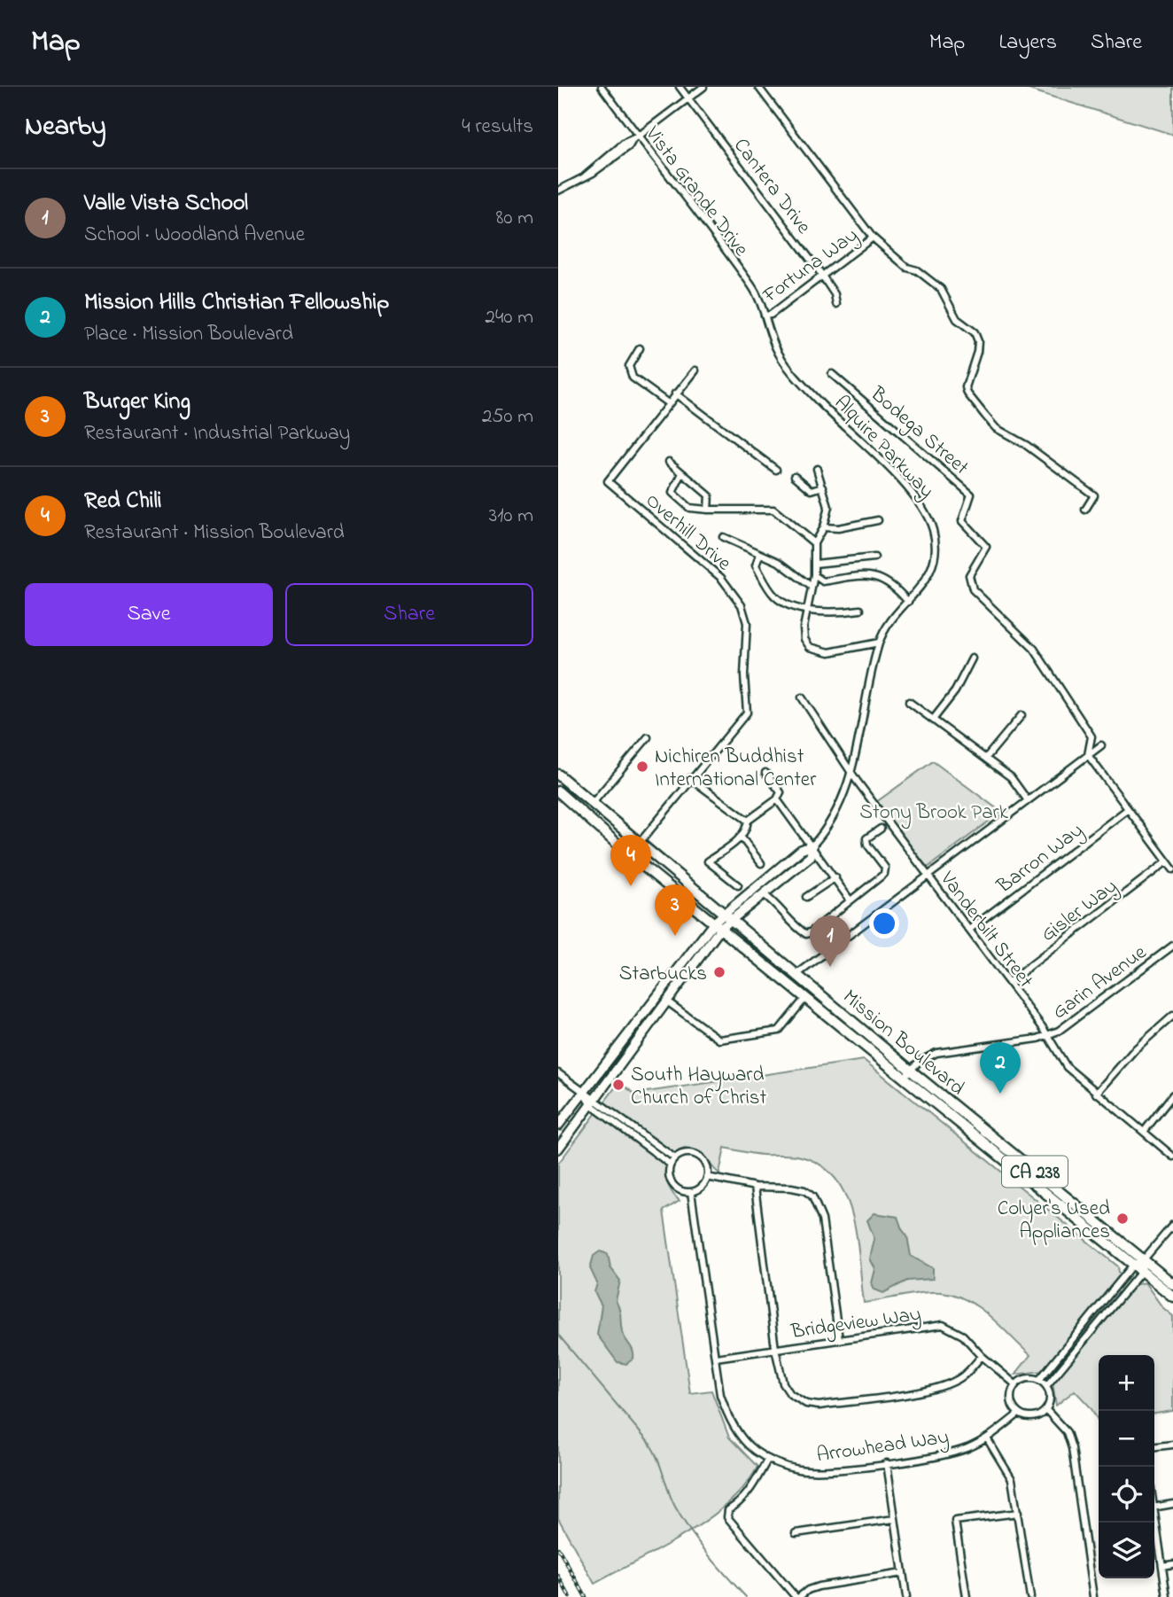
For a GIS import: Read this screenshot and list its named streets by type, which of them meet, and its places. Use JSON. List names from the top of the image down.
{
  "streets": {
    "main road": ["Alquire Parkway", "Mission Boulevard", "CA 238"],
    "street": [
      "Cantera Drive",
      "Vista Grande Drive",
      "Fortuna Way",
      "Bodega Street",
      "Overhill Drive",
      "Barron Way",
      "Gisler Way",
      "Vanderbilt Street",
      "Garin Avenue",
      "Bridgeview Way",
      "Arrowhead Way"
    ]
  },
  "crossings": [
    ["Cantera Drive", "Fortuna Way"],
    ["Vista Grande Drive", "Fortuna Way"],
    ["Vista Grande Drive", "Alquire Parkway"],
    ["Fortuna Way", "Alquire Parkway"],
    ["Alquire Parkway", "Vanderbilt Street"],
    ["Alquire Parkway", "Mission Boulevard"],
    ["Overhill Drive", "Mission Boulevard"],
    ["Barron Way", "Vanderbilt Street"],
    ["Gisler Way", "Vanderbilt Street"],
    ["Vanderbilt Street", "Garin Avenue"],
    ["Garin Avenue", "Mission Boulevard"],
    ["Bridgeview Way", "Arrowhead Way"]
  ],
  "parks": ["Stony Brook Park"],
  "places": [
    "Nichiren Buddhist International Center",
    "Starbucks",
    "South Hayward Church of Christ",
    "Colyer's Used Appliances"
  ],
  "page": {
    "header": "Map",
    "nav": ["Map", "Layers", "Share"],
    "heading": ["Nearby", "4 results"],
    "list": [
      {
        "mark": "1",
        "name": "Valle Vista School",
        "note": "School · Woodland Avenue",
        "value": "80 m"
      },
      {
        "mark": "2",
        "name": "Mission Hills Christian Fellowship",
        "note": "Place · Mission Boulevard",
        "value": "240 m"
      },
      {
        "mark": "3",
        "name": "Burger King",
        "note": "Restaurant · Industrial Parkway",
        "value": "250 m"
      },
      {
        "mark": "4",
        "name": "Red Chili",
        "note": "Restaurant · Mission Boulevard",
        "value": "310 m"
      }
    ],
    "buttons": ["Save", "Share"],
    "pins": [
      "4",
      "3",
      "1",
      "2"
    ],
    "map_buttons": ["+", "−"]
  }
}
